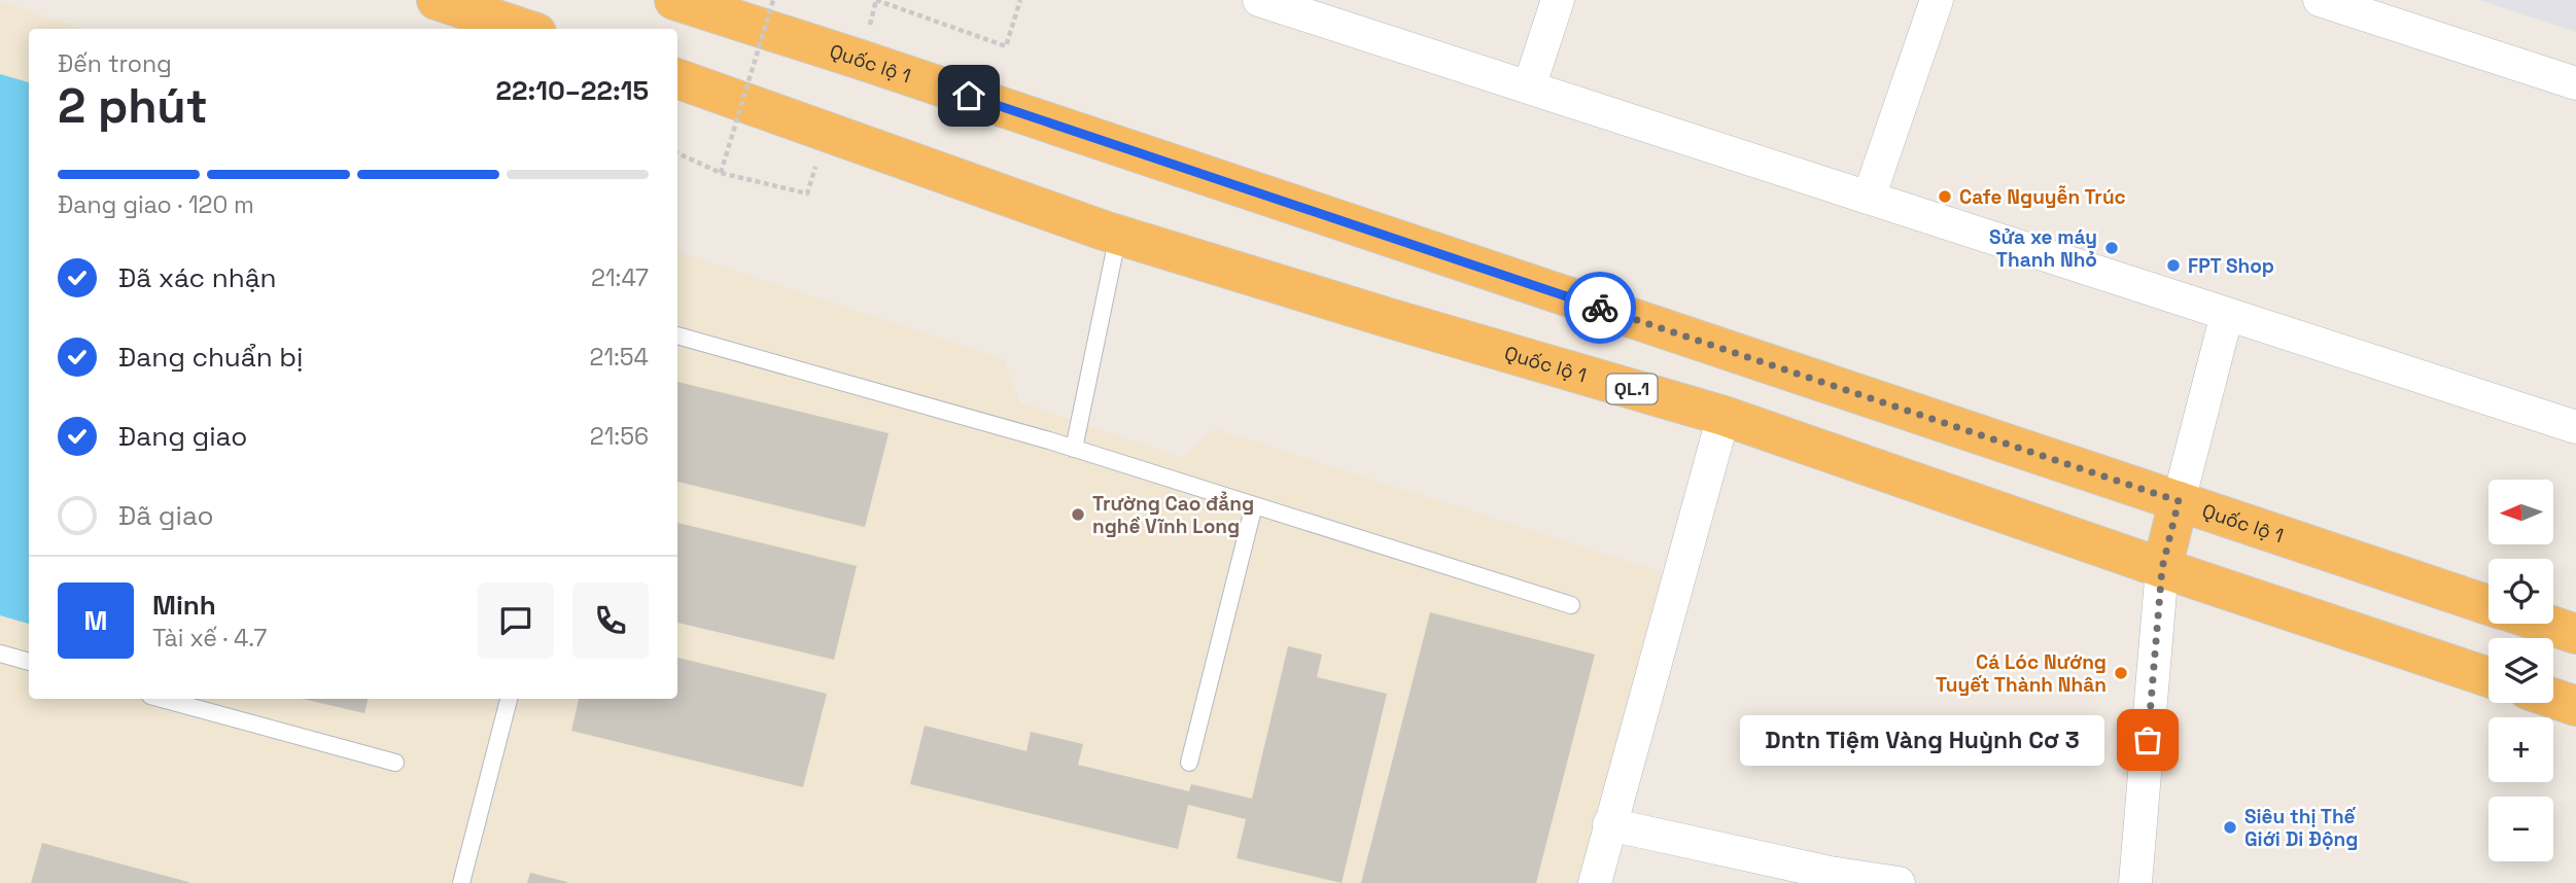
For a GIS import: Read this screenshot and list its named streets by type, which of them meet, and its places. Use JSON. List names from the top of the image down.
{
  "streets": {
    "highway": ["Quốc lộ 1", "QL.1"]
  },
  "places": [
    "Cafe Nguyễn Trúc",
    "Sửa xe máy Thanh Nhỏ",
    "FPT Shop",
    "Trường Cao đẳng nghề Vĩnh Long",
    "Cá Lóc Nướng Tuyết Thành Nhân",
    "Dntn Tiệm Vàng Huỳnh Cơ 3",
    "Siêu thị Thế Giới Di Động"
  ],
  "north": "left",
  "page": {
    "heading": ["2 phút", "Đến trong", "22:10–22:15"],
    "panel": ["Minh", "Tài xế · 4.7"],
    "bar": "Đang giao · 120 m",
    "list": [
      ["Đã xác nhận", "21:47"],
      ["Đang chuẩn bị", "21:54"],
      ["Đang giao", "21:56"],
      "Đã giao"
    ],
    "map_buttons": ["+", "−"],
    "round": "M",
    "bubble": "Dntn Tiệm Vàng Huỳnh Cơ 3"
  }
}
